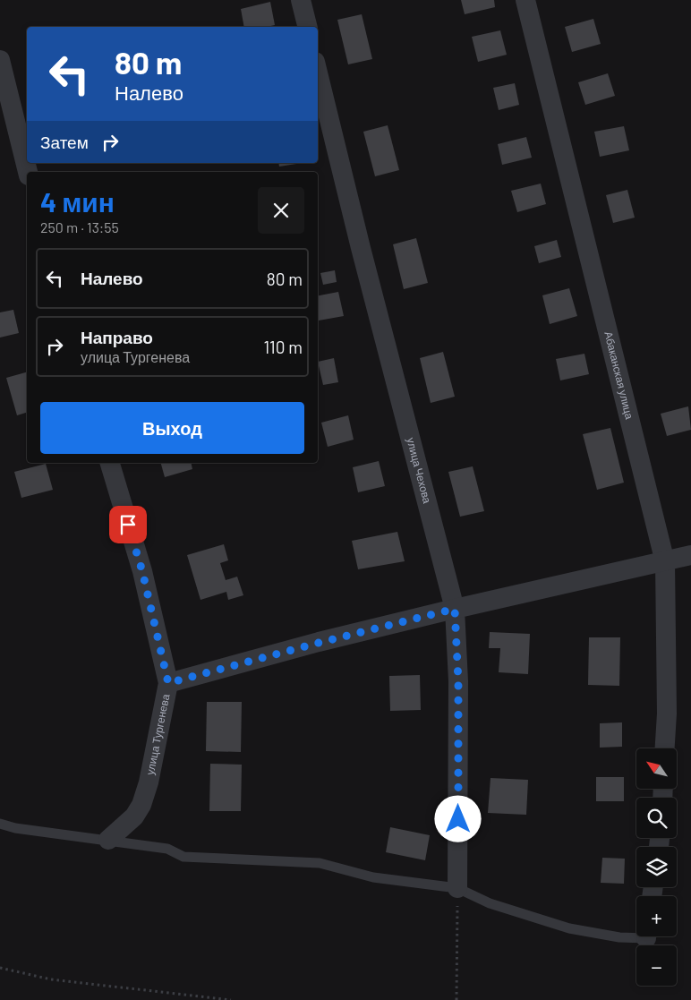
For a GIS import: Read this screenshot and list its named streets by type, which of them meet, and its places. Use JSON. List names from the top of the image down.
{
  "streets": {
    "street": ["Абаканская улица", "улица Чехова", "улица Тургенева"]
  },
  "north": "top left",
  "page": {
    "turn": ["80 m", "Налево"],
    "then": "Затем",
    "heading": ["4 мин", "250 m · 13:55"],
    "list": [
      {
        "name": "Налево",
        "value": "80 m"
      },
      {
        "name": "Направо",
        "note": "улица Тургенева",
        "value": "110 m"
      }
    ],
    "buttons": "Выход",
    "map_buttons": ["+", "−"]
  }
}
